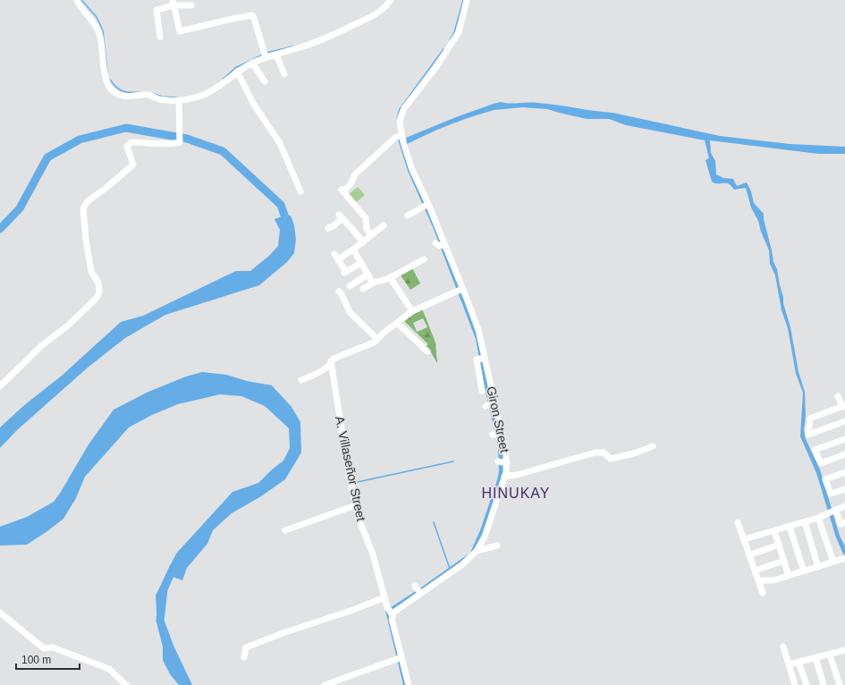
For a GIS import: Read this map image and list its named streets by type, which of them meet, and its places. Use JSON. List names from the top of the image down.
{
  "streets": {
    "street": ["Giron Street", "A. Villaseñor Street"]
  },
  "crossings": [
    ["Giron Street", "A. Villaseñor Street"]
  ],
  "districts": ["HINUKAY"],
  "scale_bar": "100 m"
}
